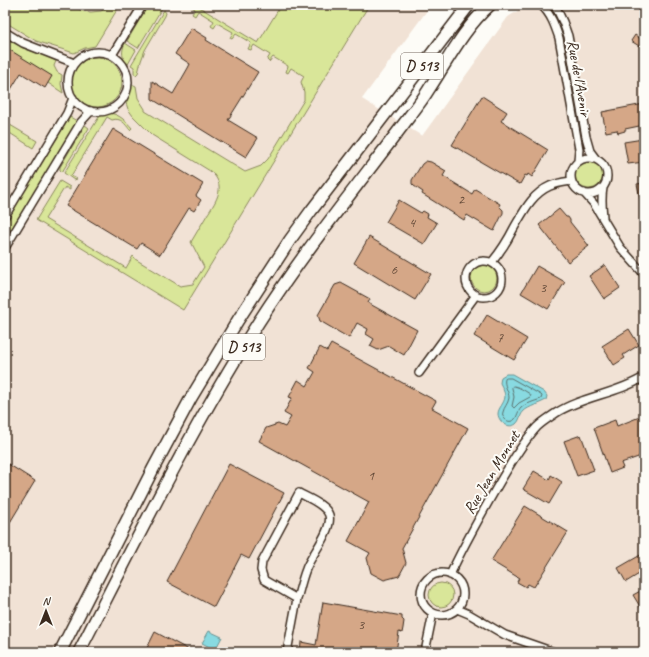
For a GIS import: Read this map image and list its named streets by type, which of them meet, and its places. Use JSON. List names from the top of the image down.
{
  "streets": {
    "main road": ["D 513"],
    "street": ["Rue de l'Avenir", "Rue Jean Monnet"]
  },
  "house_numbers": [
    "2",
    "4",
    "6",
    "3",
    "7",
    "1",
    "3"
  ],
  "north": "top"
}
